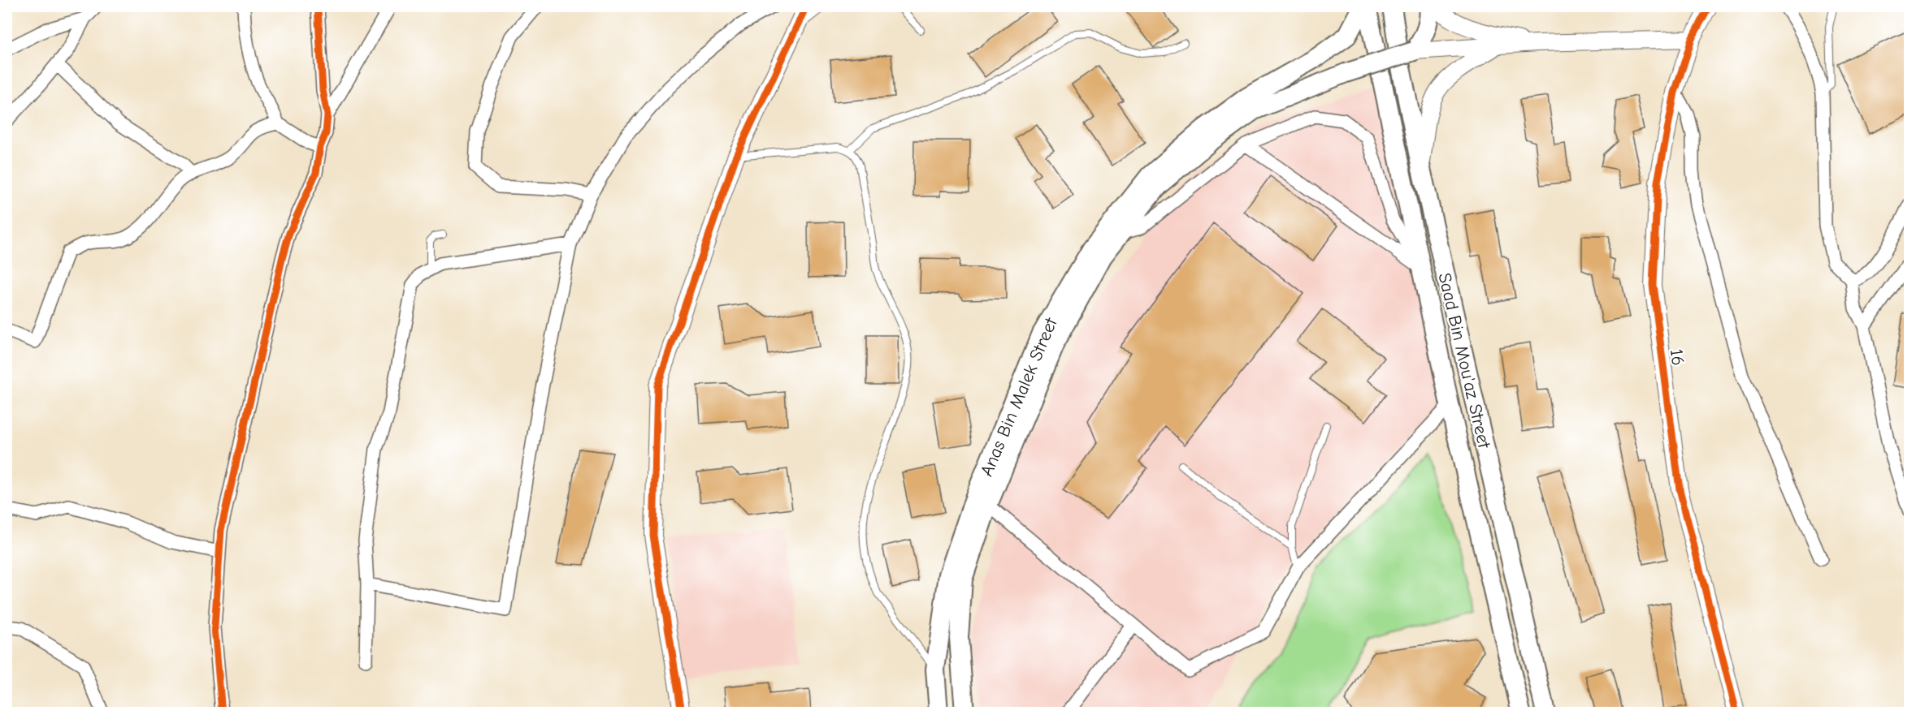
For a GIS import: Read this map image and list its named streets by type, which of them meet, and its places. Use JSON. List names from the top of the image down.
{
  "streets": {
    "main road": ["Saad Bin Mou'az Street", "Anas Bin Malek Street"],
    "street": ["16"]
  }
}
